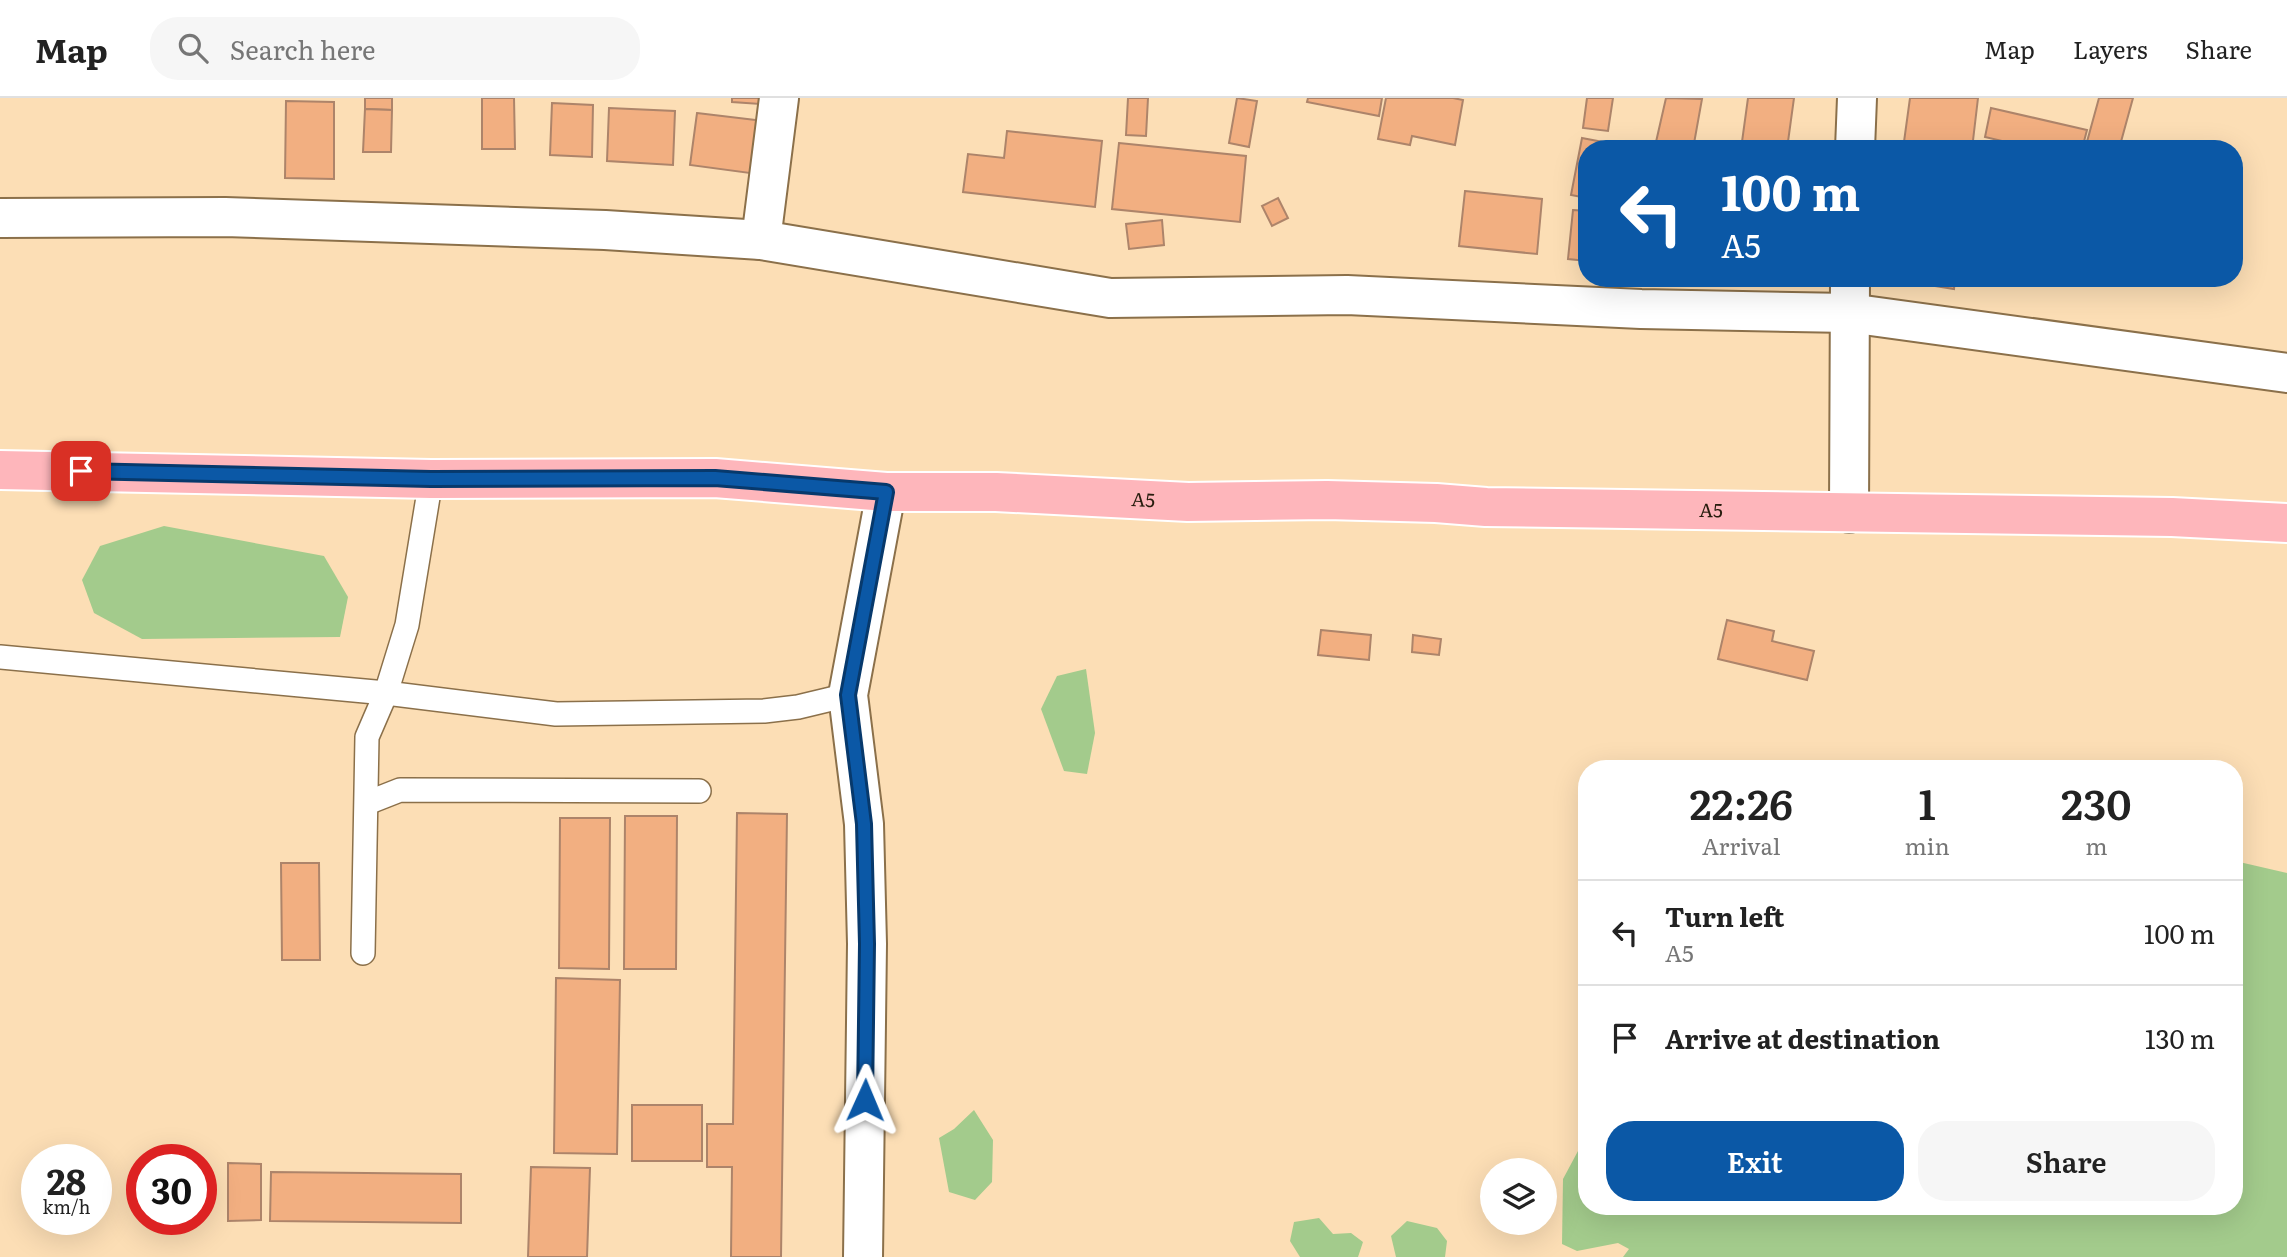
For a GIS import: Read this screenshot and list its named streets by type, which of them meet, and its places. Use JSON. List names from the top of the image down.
{
  "streets": {
    "highway": ["A5"]
  },
  "page": {
    "header": "Map",
    "search": "Search here",
    "nav": ["Map", "Layers", "Share"],
    "turn": ["100 m", "A5"],
    "eta": [
      "22:26",
      "Arrival",
      "1",
      "min",
      "230",
      "m"
    ],
    "list": [
      {
        "name": "Turn left",
        "note": "A5",
        "value": "100 m"
      },
      {
        "name": "Arrive at destination",
        "value": "130 m"
      }
    ],
    "buttons": ["Exit", "Share"],
    "speed": "28 km/h",
    "limit": "30"
  }
}
